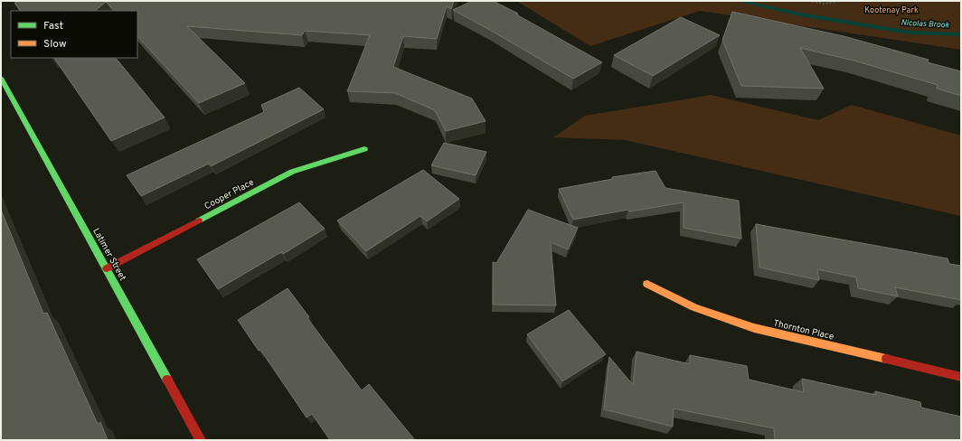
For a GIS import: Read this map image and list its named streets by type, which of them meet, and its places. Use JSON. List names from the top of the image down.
{
  "streets": {
    "street": ["Cooper Place", "Latimer Street", "Thornton Place"]
  },
  "crossings": [
    ["Cooper Place", "Latimer Street"]
  ],
  "water": ["Nicolas Brook"],
  "parks": ["Kootenay Park"],
  "legend": ["Fast", "Slow"]
}
